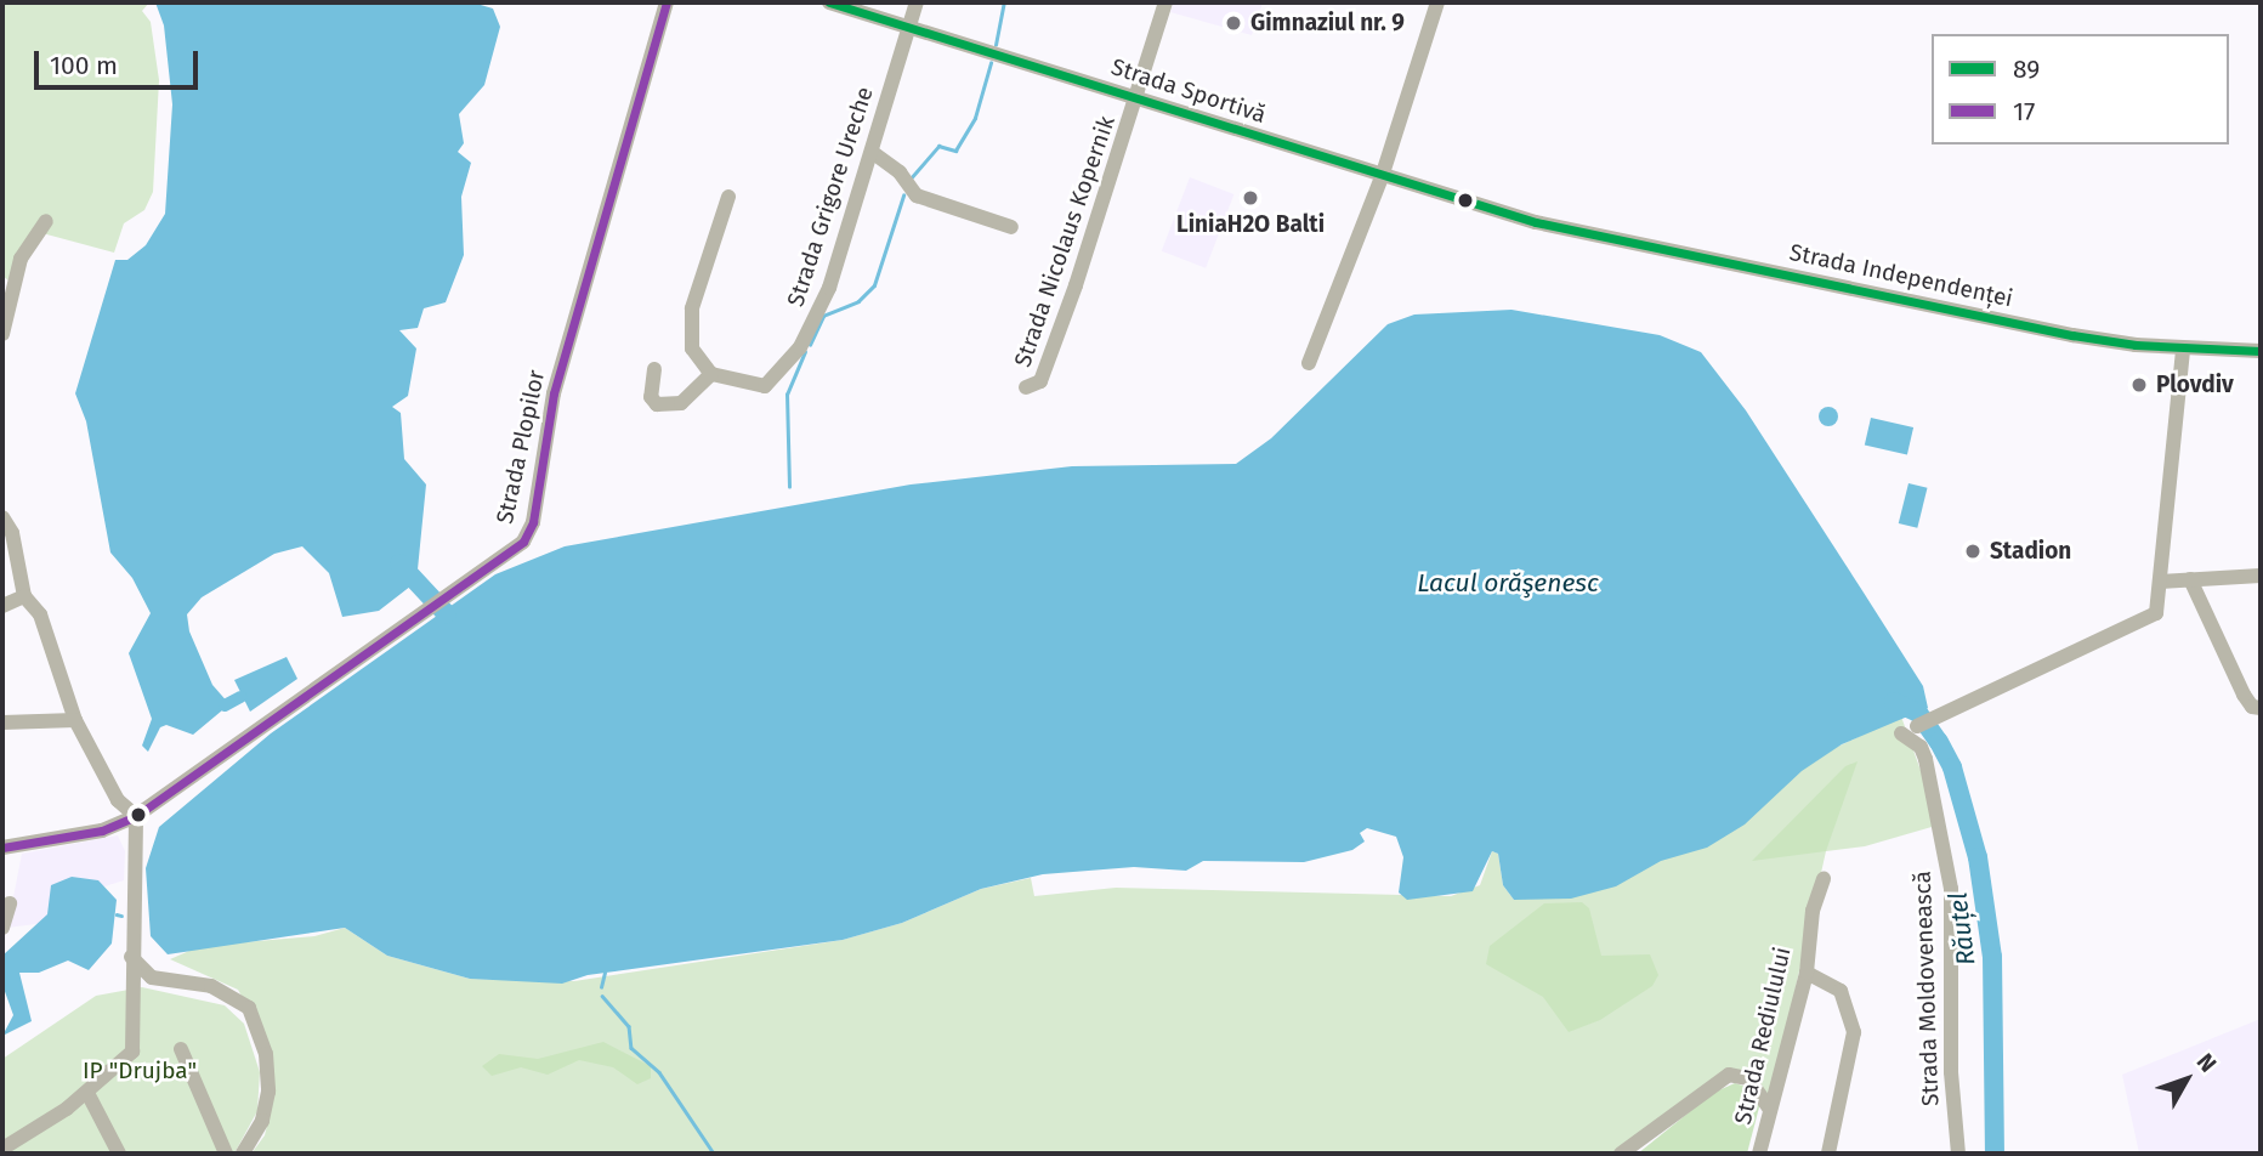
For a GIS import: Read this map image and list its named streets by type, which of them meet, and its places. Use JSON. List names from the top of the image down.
{
  "streets": {
    "street": [
      "Strada Sportivă",
      "Strada Grigore Ureche",
      "Strada Nicolaus Kopernik",
      "Strada Independenței",
      "Strada Plopilor",
      "Strada Moldovenească",
      "Strada Rediulului"
    ]
  },
  "crossings": [
    ["Strada Sportivă", "Strada Grigore Ureche"],
    ["Strada Sportivă", "Strada Nicolaus Kopernik"],
    ["Strada Sportivă", "Strada Independenței"]
  ],
  "water": ["Lacul orăşenesc", "Răuțel"],
  "parks": ["IP \"Drujba\""],
  "places": [
    "Gimnaziul nr. 9",
    "LiniaH2O Balti",
    "Plovdiv",
    "Stadion"
  ],
  "lines": ["transit line 89", "transit line 17"],
  "legend": ["89", "17"],
  "scale_bar": "100 m",
  "north": "top right"
}
